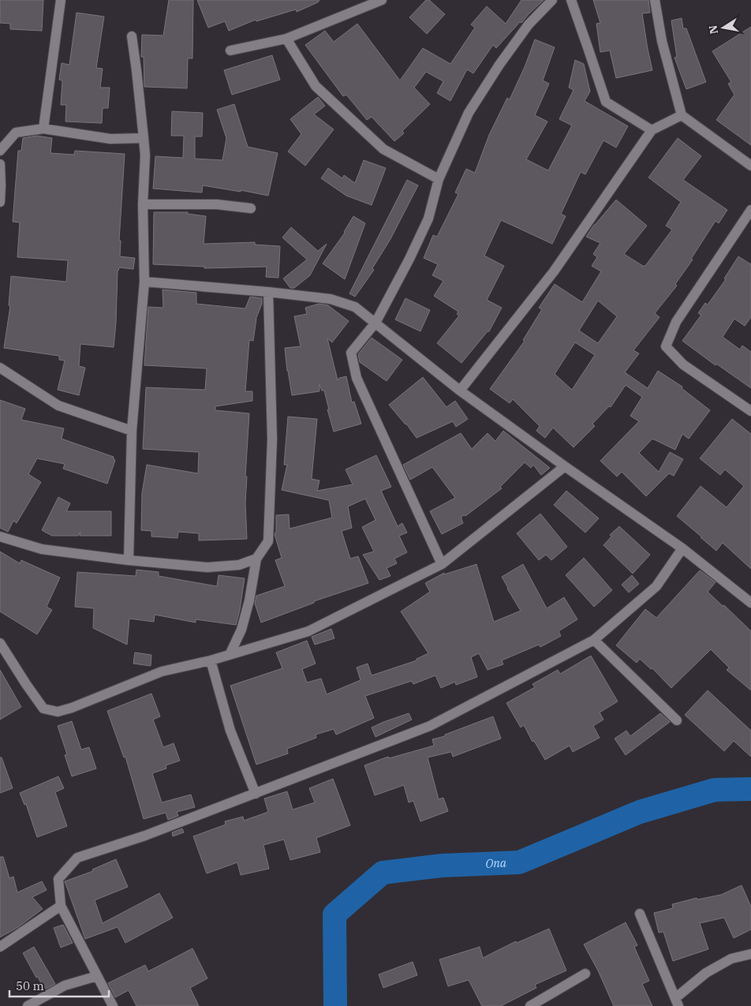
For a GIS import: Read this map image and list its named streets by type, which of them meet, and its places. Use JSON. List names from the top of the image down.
{
  "water": ["Ona"],
  "scale_bar": "50 m",
  "north": "left"
}
